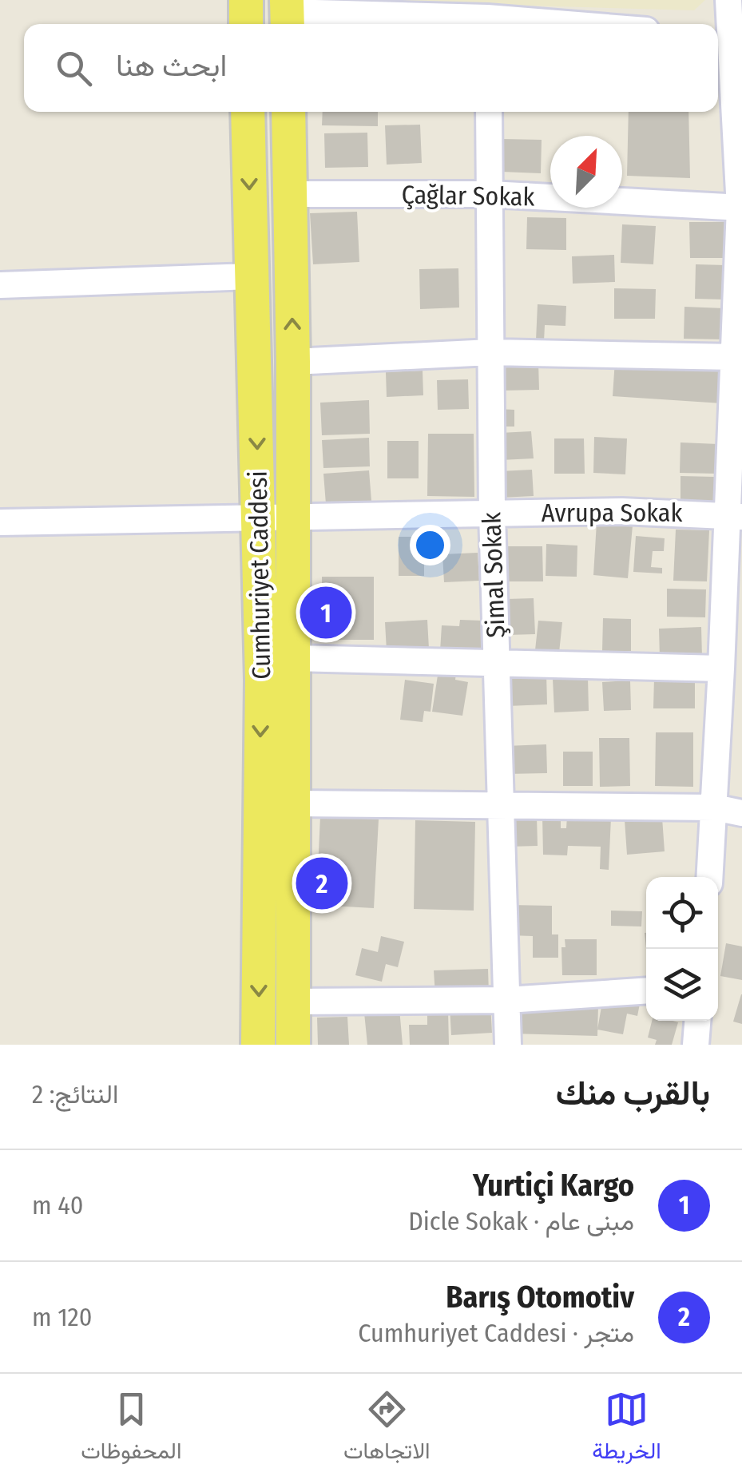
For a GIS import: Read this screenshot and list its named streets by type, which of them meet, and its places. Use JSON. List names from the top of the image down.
{
  "streets": {
    "main road": ["Cumhuriyet Caddesi"],
    "street": ["Çağlar Sokak", "Avrupa Sokak", "Şimal Sokak"]
  },
  "crossings": [
    ["Çağlar Sokak", "Şimal Sokak"],
    ["Avrupa Sokak", "Cumhuriyet Caddesi"],
    ["Avrupa Sokak", "Şimal Sokak"]
  ],
  "north": "top right",
  "page": {
    "search": "ابحث هنا",
    "pins": ["1", "2"],
    "heading": ["بالقرب منك", "النتائج: 2"],
    "list": [
      {
        "mark": "1",
        "name": "Yurtiçi Kargo",
        "note": "مبنى عام · Dicle Sokak",
        "value": "40 m"
      },
      {
        "mark": "2",
        "name": "Barış Otomotiv",
        "note": "متجر · Cumhuriyet Caddesi",
        "value": "120 m"
      }
    ],
    "nav": ["الخريطة", "الاتجاهات", "المحفوظات"]
  }
}
